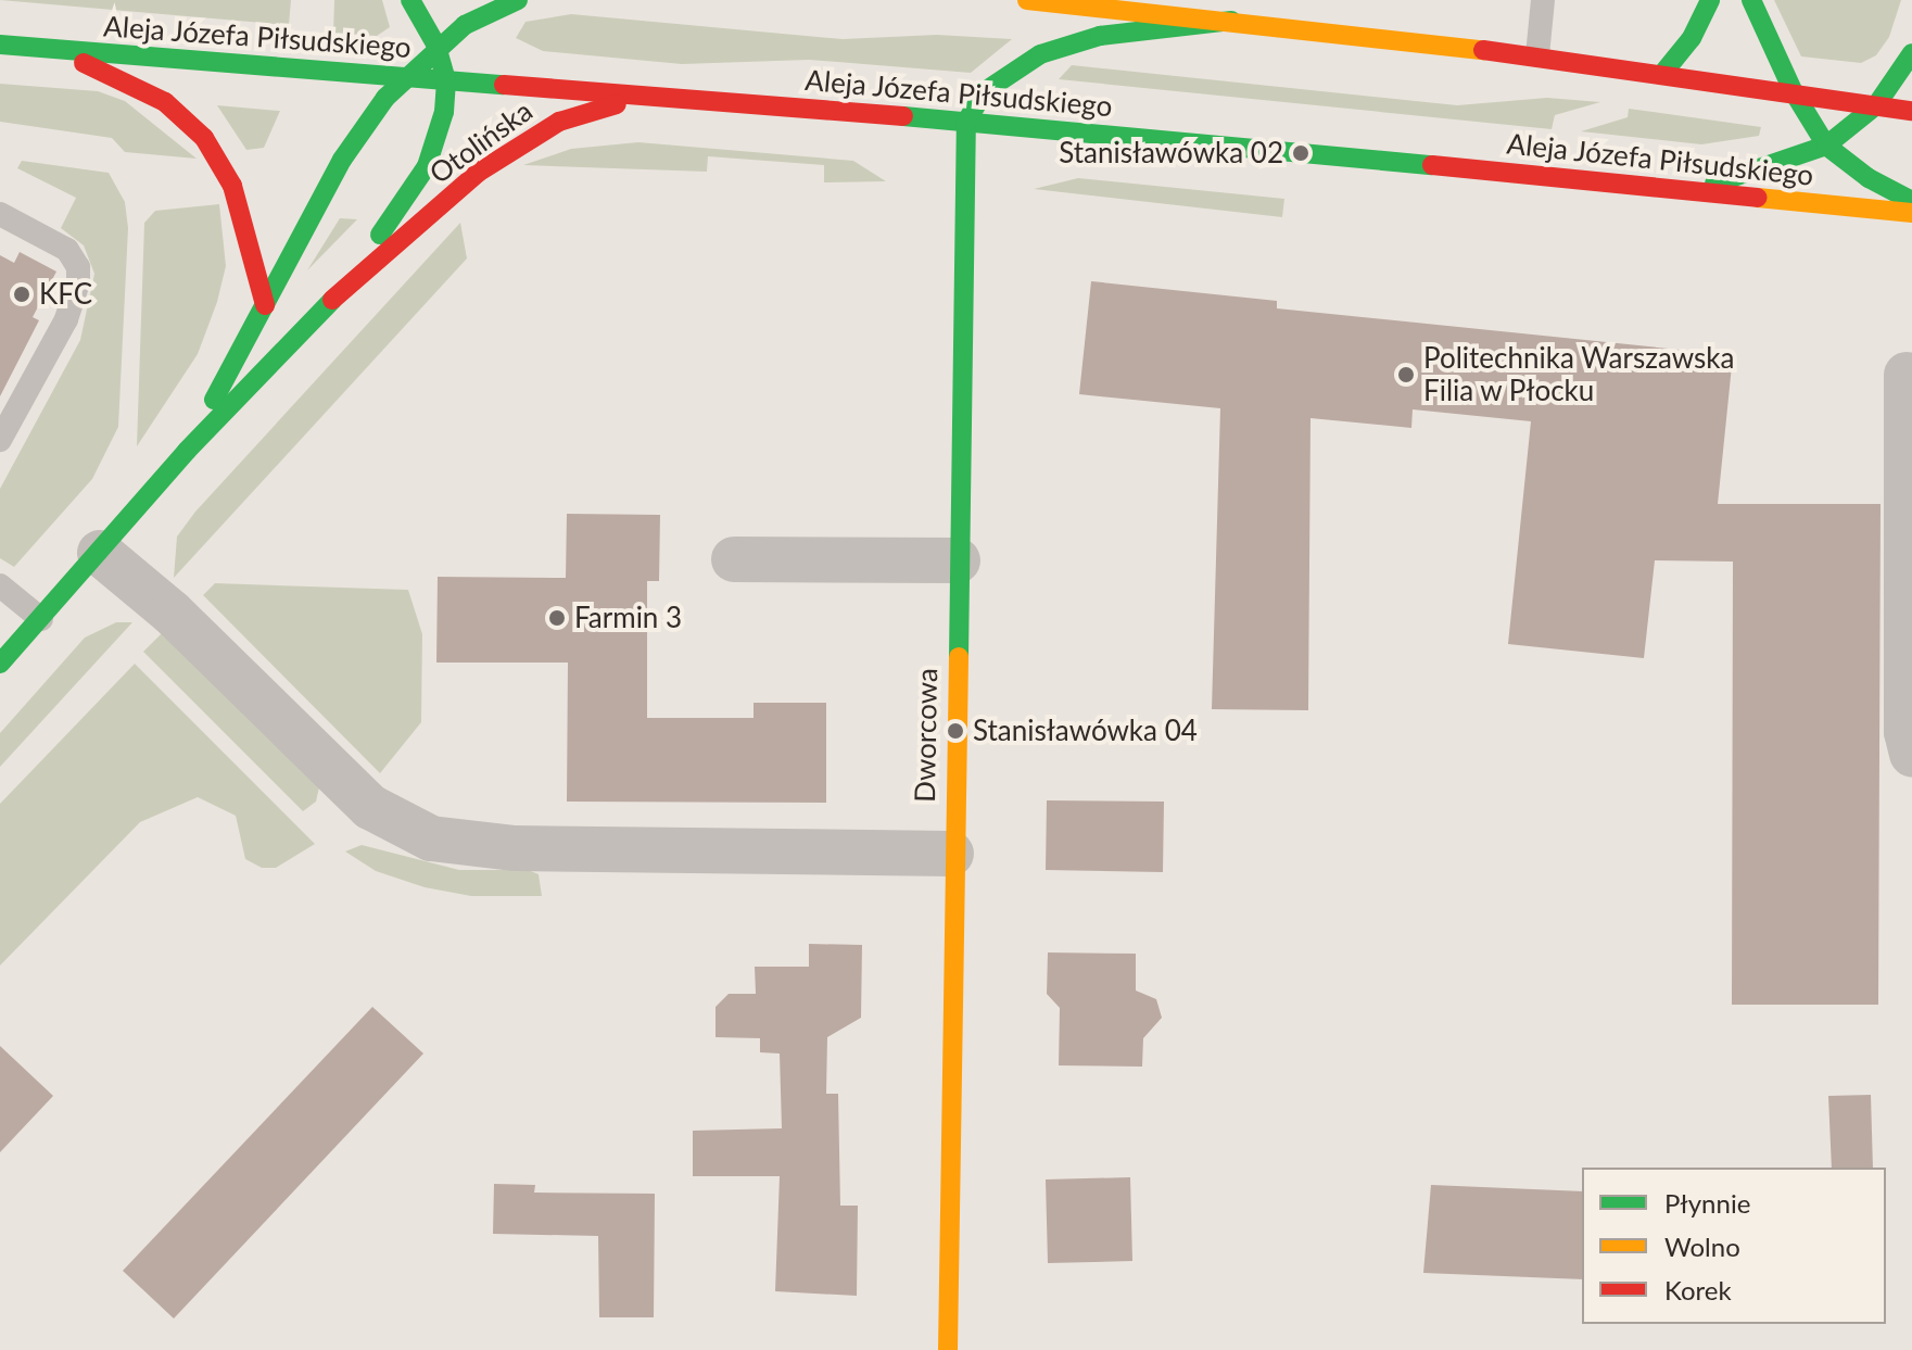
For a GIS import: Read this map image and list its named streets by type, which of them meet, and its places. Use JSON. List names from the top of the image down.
{
  "streets": {
    "main road": ["Aleja Józefa Piłsudskiego", "Otolińska", "Dworcowa"]
  },
  "crossings": [
    ["Aleja Józefa Piłsudskiego", "Otolińska"],
    ["Aleja Józefa Piłsudskiego", "Dworcowa"]
  ],
  "places": [
    "Stanisławówka 02",
    "KFC",
    "Politechnika Warszawska Filia w Płocku",
    "Farmin 3",
    "Stanisławówka 04"
  ],
  "legend": ["Płynnie", "Wolno", "Korek"]
}
